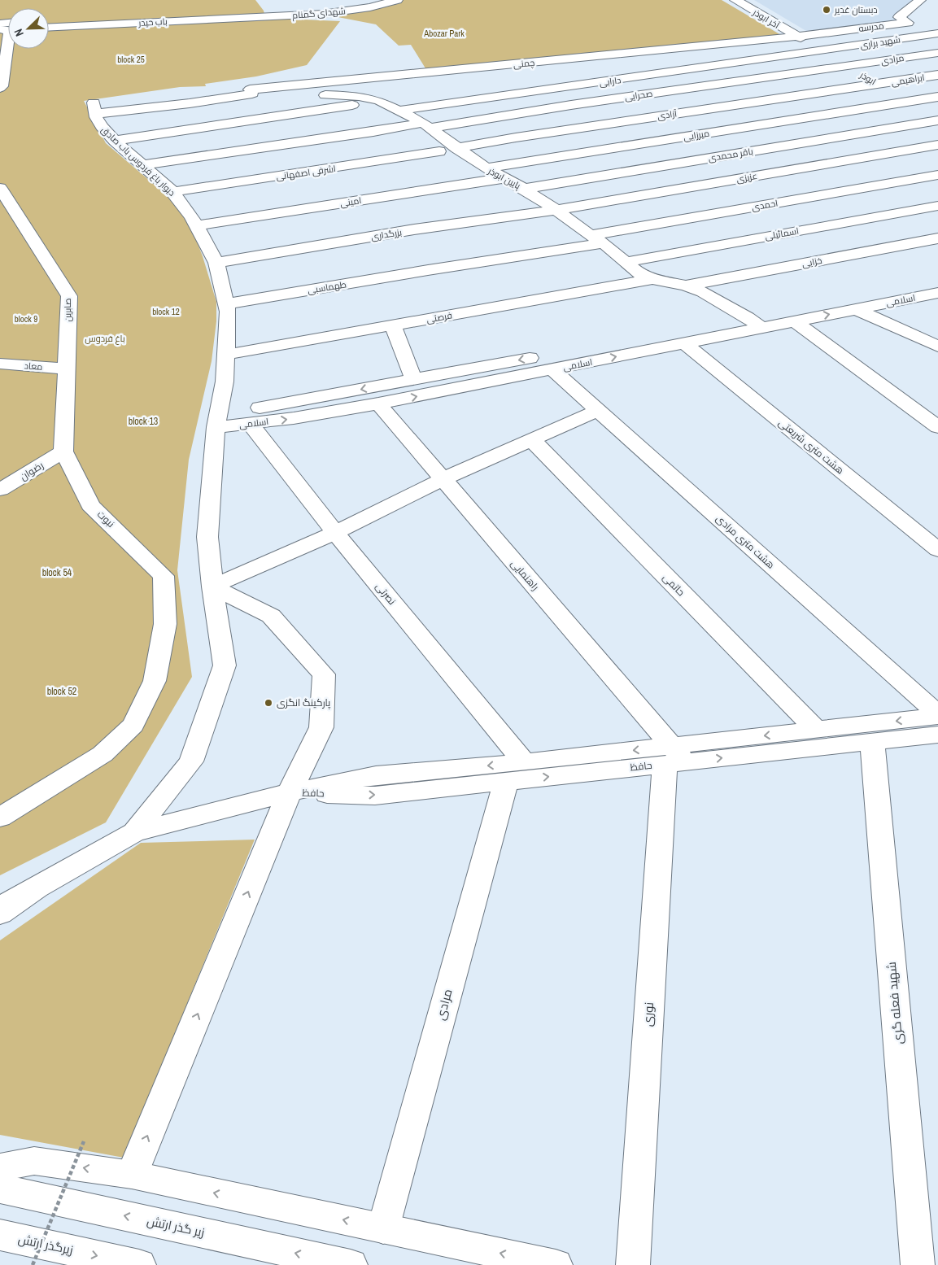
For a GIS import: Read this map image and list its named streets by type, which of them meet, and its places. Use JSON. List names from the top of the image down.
{
  "streets": {
    "main road": [
      "شهدای گمنام",
      "آخر ابوذر",
      "باب حیدر",
      "مدرسه",
      "شهید براری",
      "مرادی",
      "چمنی",
      "ابوذر",
      "ابراهیمی",
      "دارابی",
      "صحرایی",
      "آزادی",
      "میرزایی",
      "باقر محمدی",
      "دیوار باغ فردوس باب صادق",
      "اشرفی اصفهانی",
      "عزیزی",
      "پایین ابوذر",
      "امینی",
      "احمدی",
      "اسمائیلی",
      "بزرگداری",
      "خزایی",
      "طهماسبی",
      "اسلامی",
      "صابرین",
      "فرصتی",
      "معاد",
      "هشت متری شریعتی",
      "رضوان",
      "نبوت",
      "هشت متری مرادی",
      "راهنمایی",
      "حاتمی",
      "نصرتی",
      "حافظ",
      "شهید فعله گری",
      "نوری",
      "زیر گذر ارتش",
      "زیرگذر ارتش"
    ]
  },
  "crossings": [
    ["شهدای گمنام", "باب حیدر"],
    ["آخر ابوذر", "مدرسه"],
    ["آخر ابوذر", "چمنی"],
    ["آخر ابوذر", "ابوذر"],
    ["مدرسه", "چمنی"],
    ["مدرسه", "ابوذر"],
    ["شهید براری", "ابوذر"],
    ["شهید براری", "دارابی"],
    ["مرادی", "ابوذر"],
    ["مرادی", "صحرایی"],
    ["مرادی", "نصرتی"],
    ["مرادی", "حافظ"],
    ["چمنی", "ابوذر"],
    ["چمنی", "دیوار باغ فردوس باب صادق"],
    ["چمنی", "پایین ابوذر"],
    ["ابوذر", "ابراهیمی"],
    ["ابوذر", "دارابی"],
    ["ابوذر", "صحرایی"],
    ["ابوذر", "آزادی"],
    ["ابوذر", "میرزایی"],
    ["ابوذر", "باقر محمدی"],
    ["ابراهیمی", "آزادی"],
    ["دارابی", "پایین ابوذر"],
    ["صحرایی", "دیوار باغ فردوس باب صادق"],
    ["صحرایی", "پایین ابوذر"],
    ["آزادی", "پایین ابوذر"],
    ["میرزایی", "پایین ابوذر"],
    ["باقر محمدی", "پایین ابوذر"],
    ["دیوار باغ فردوس باب صادق", "اشرفی اصفهانی"],
    ["دیوار باغ فردوس باب صادق", "امینی"],
    ["دیوار باغ فردوس باب صادق", "بزرگداری"],
    ["دیوار باغ فردوس باب صادق", "طهماسبی"],
    ["دیوار باغ فردوس باب صادق", "اسلامی"],
    ["دیوار باغ فردوس باب صادق", "فرصتی"],
    ["دیوار باغ فردوس باب صادق", "حافظ"],
    ["عزیزی", "پایین ابوذر"],
    ["عزیزی", "بزرگداری"],
    ["پایین ابوذر", "امینی"],
    ["پایین ابوذر", "احمدی"],
    ["پایین ابوذر", "اسمائیلی"],
    ["پایین ابوذر", "بزرگداری"],
    ["پایین ابوذر", "خزایی"],
    ["پایین ابوذر", "اسلامی"],
    ["پایین ابوذر", "فرصتی"],
    ["احمدی", "طهماسبی"],
    ["اسلامی", "هشت متری شریعتی"],
    ["اسلامی", "هشت متری مرادی"],
    ["اسلامی", "راهنمایی"],
    ["اسلامی", "نصرتی"],
    ["صابرین", "معاد"],
    ["صابرین", "رضوان"],
    ["صابرین", "نبوت"],
    ["رضوان", "نبوت"],
    ["هشت متری مرادی", "حافظ"],
    ["راهنمایی", "حافظ"],
    ["راهنمایی", "نوری"],
    ["حاتمی", "حافظ"],
    ["نصرتی", "حافظ"],
    ["حافظ", "شهید فعله گری"],
    ["حافظ", "نوری"]
  ],
  "parks": [
    "Abozar Park",
    "block 25",
    "block 12",
    "block 9",
    "باغ فردوس",
    "block 13",
    "block 54",
    "block 52"
  ],
  "places": ["دبستان غدیر", "پارکینگ انگزی"],
  "north": "bottom left"
}
